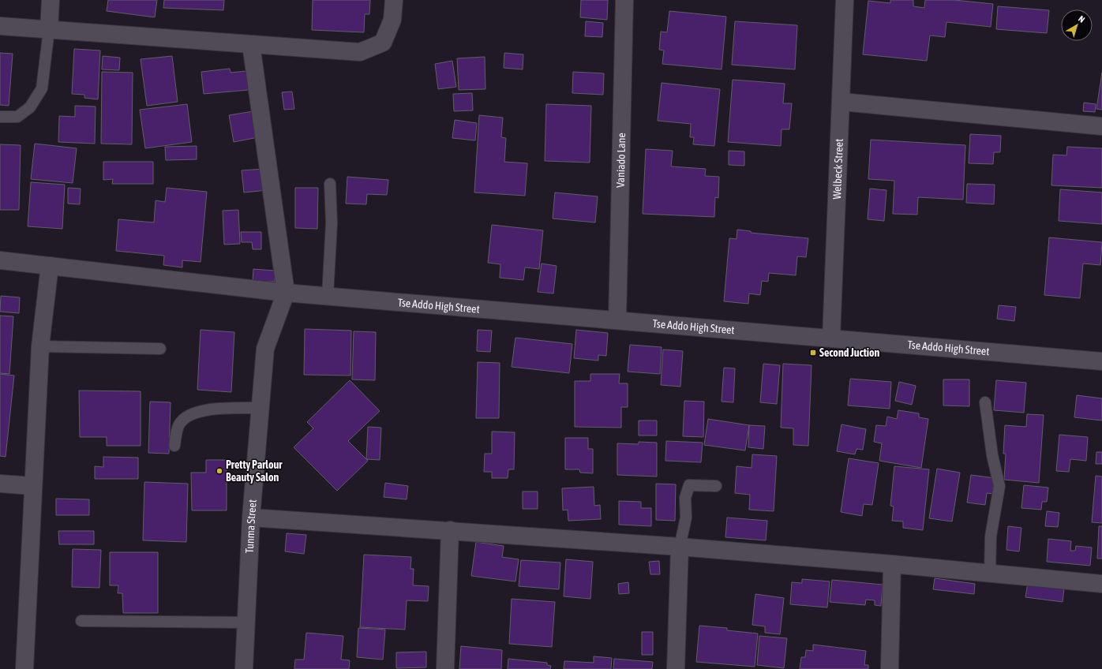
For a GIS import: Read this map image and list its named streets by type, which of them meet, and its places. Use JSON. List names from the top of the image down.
{
  "streets": {
    "street": [
      "Vaniado Lane",
      "Welbeck Street",
      "Tse Addo High Street",
      "Tunma Street"
    ]
  },
  "crossings": [
    ["Vaniado Lane", "Tse Addo High Street"],
    ["Welbeck Street", "Tse Addo High Street"],
    ["Tse Addo High Street", "Tunma Street"]
  ],
  "places": {
    "transit": ["Second Juction"],
    "other": ["Pretty Parlour Beauty Salon"]
  },
  "north": "top right"
}
